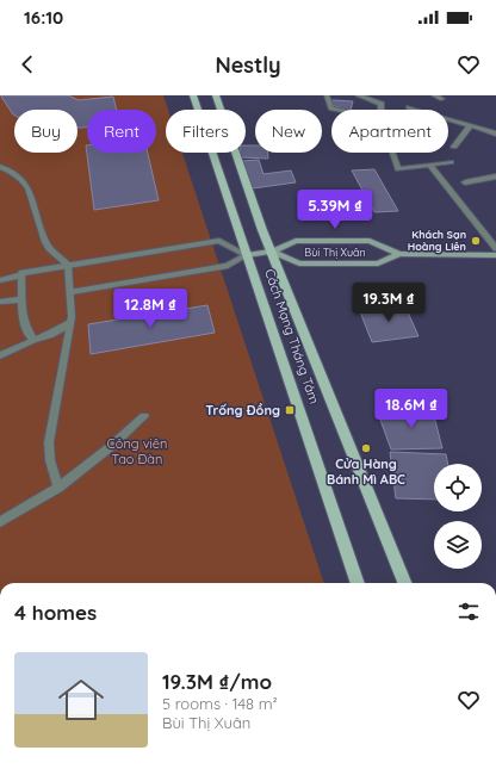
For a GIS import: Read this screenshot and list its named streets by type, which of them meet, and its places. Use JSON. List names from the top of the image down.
{
  "streets": {
    "main road": ["Cách Mạng Tháng Tám"],
    "street": ["Bùi Thị Xuân"]
  },
  "crossings": [
    ["Bùi Thị Xuân", "Cách Mạng Tháng Tám"]
  ],
  "parks": ["Công viên Tao Đàn"],
  "places": {
    "other": ["Khách Sạn Hoàng Liên", "Cửa Hàng Bánh Mì ABC"],
    "transit": ["Trống Đồng"]
  },
  "page": {
    "status": "16:10",
    "header": "Nestly",
    "chip": [
      "Buy",
      "Rent",
      "Filters",
      "New",
      "Apartment"
    ],
    "price": [
      "5.39M ₫",
      "19.3M ₫",
      "12.8M ₫",
      "18.6M ₫"
    ],
    "heading": "4 homes",
    "list": [
      {
        "name": "19.3M ₫/mo",
        "note": "5 rooms · 148 m² · Bùi Thị Xuân"
      }
    ]
  }
}
